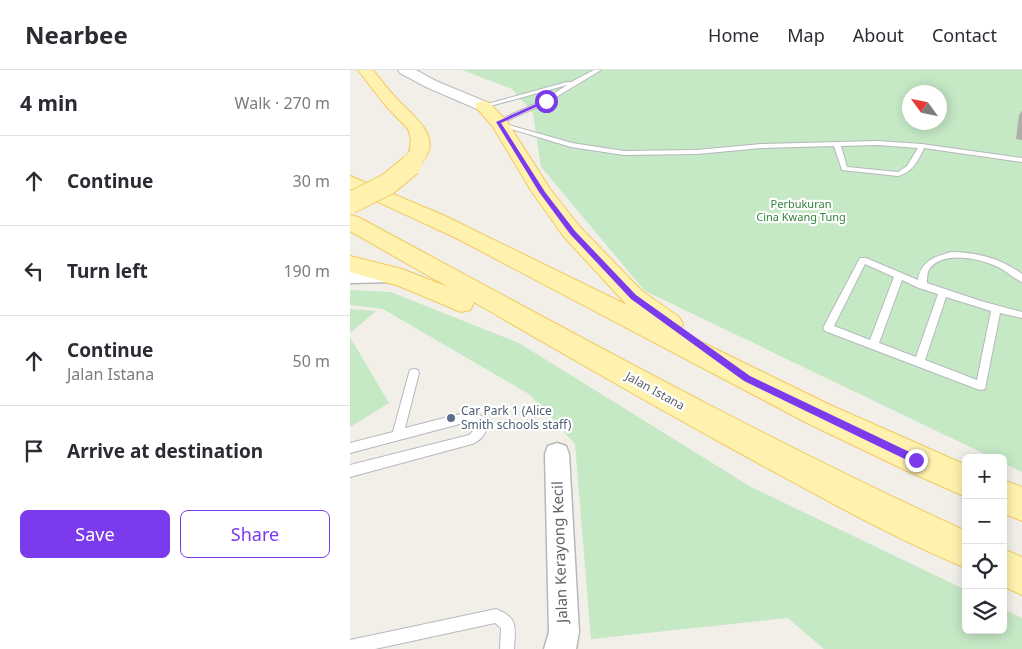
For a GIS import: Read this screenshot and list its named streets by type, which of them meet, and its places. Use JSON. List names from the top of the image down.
{
  "streets": {
    "main road": ["Jalan Istana"],
    "street": ["Jalan Kerayong Kecil"]
  },
  "parks": ["Perbukuran Cina Kwang Tung"],
  "places": ["Car Park 1 (Alice Smith schools staff)"],
  "north": "top left",
  "page": {
    "header": "Nearbee",
    "nav": [
      "Home",
      "Map",
      "About",
      "Contact"
    ],
    "heading": ["4 min", "Walk · 270 m"],
    "list": [
      ["Continue", "30 m"],
      ["Turn left", "190 m"],
      ["Continue", "Jalan Istana", "50 m"],
      "Arrive at destination"
    ],
    "map_buttons": ["+", "−"],
    "buttons": ["Save", "Share"]
  }
}
